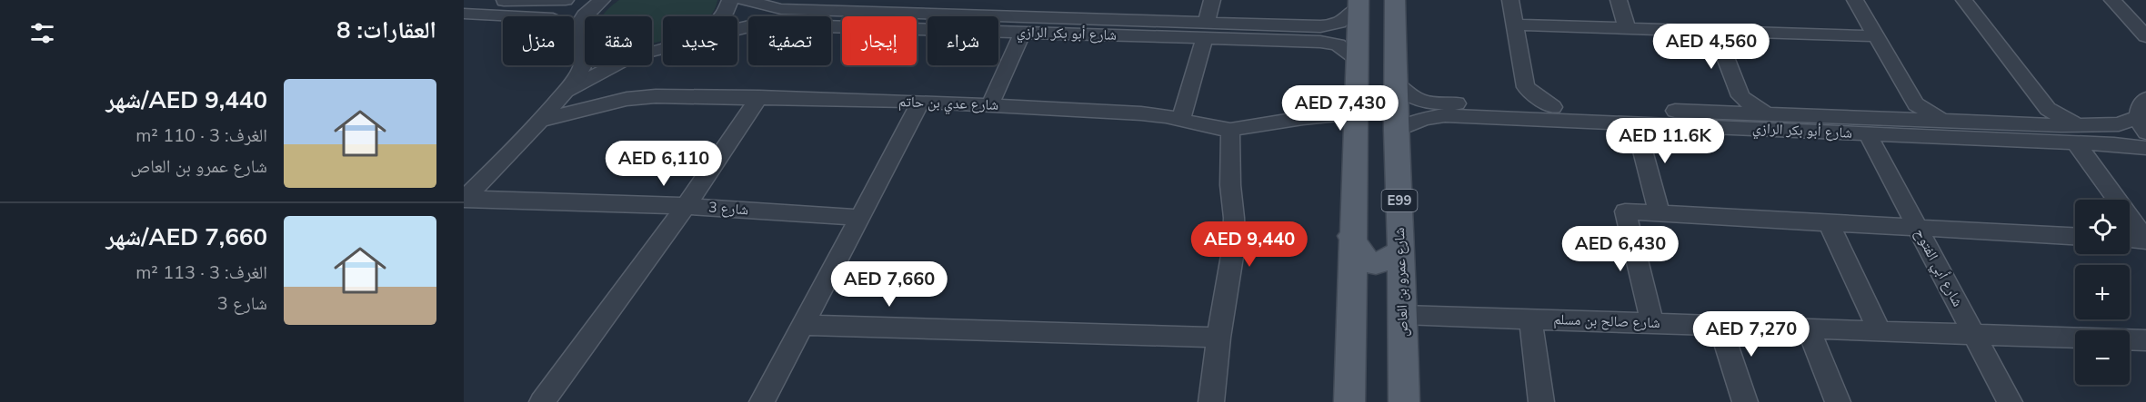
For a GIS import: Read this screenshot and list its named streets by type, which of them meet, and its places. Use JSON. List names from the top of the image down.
{
  "streets": {
    "main road": ["E99", "شارع عمرو بن العاص"],
    "street": [
      "شارع أبو بكر الرازي",
      "شارع عدي بن حاتم",
      "شارع 3",
      "شارع أبي الفتوح",
      "شارع صالح بن مسلم"
    ]
  },
  "crossings": [
    ["شارع أبو بكر الرازي", "شارع أبي الفتوح"],
    ["شارع أبو بكر الرازي", "شارع عمرو بن العاص"],
    ["شارع أبي الفتوح", "شارع صالح بن مسلم"],
    ["شارع عمرو بن العاص", "شارع صالح بن مسلم"]
  ],
  "page": {
    "heading": "العقارات: 8",
    "chip": [
      "شراء",
      "إيجار",
      "تصفية",
      "جديد",
      "شقة",
      "منزل"
    ],
    "price": [
      "AED 4,560",
      "AED 7,430",
      "AED 11.6K",
      "AED 6,110",
      "AED 9,440",
      "AED 6,430",
      "AED 7,660",
      "AED 7,270"
    ],
    "list": [
      {
        "name": "AED 9,440/شهر",
        "note": "الغرف: 3 · 110 m² · شارع عمرو بن العاص"
      },
      {
        "name": "AED 7,660/شهر",
        "note": "الغرف: 3 · 113 m² · شارع 3"
      }
    ],
    "map_buttons": ["+", "−"]
  }
}
